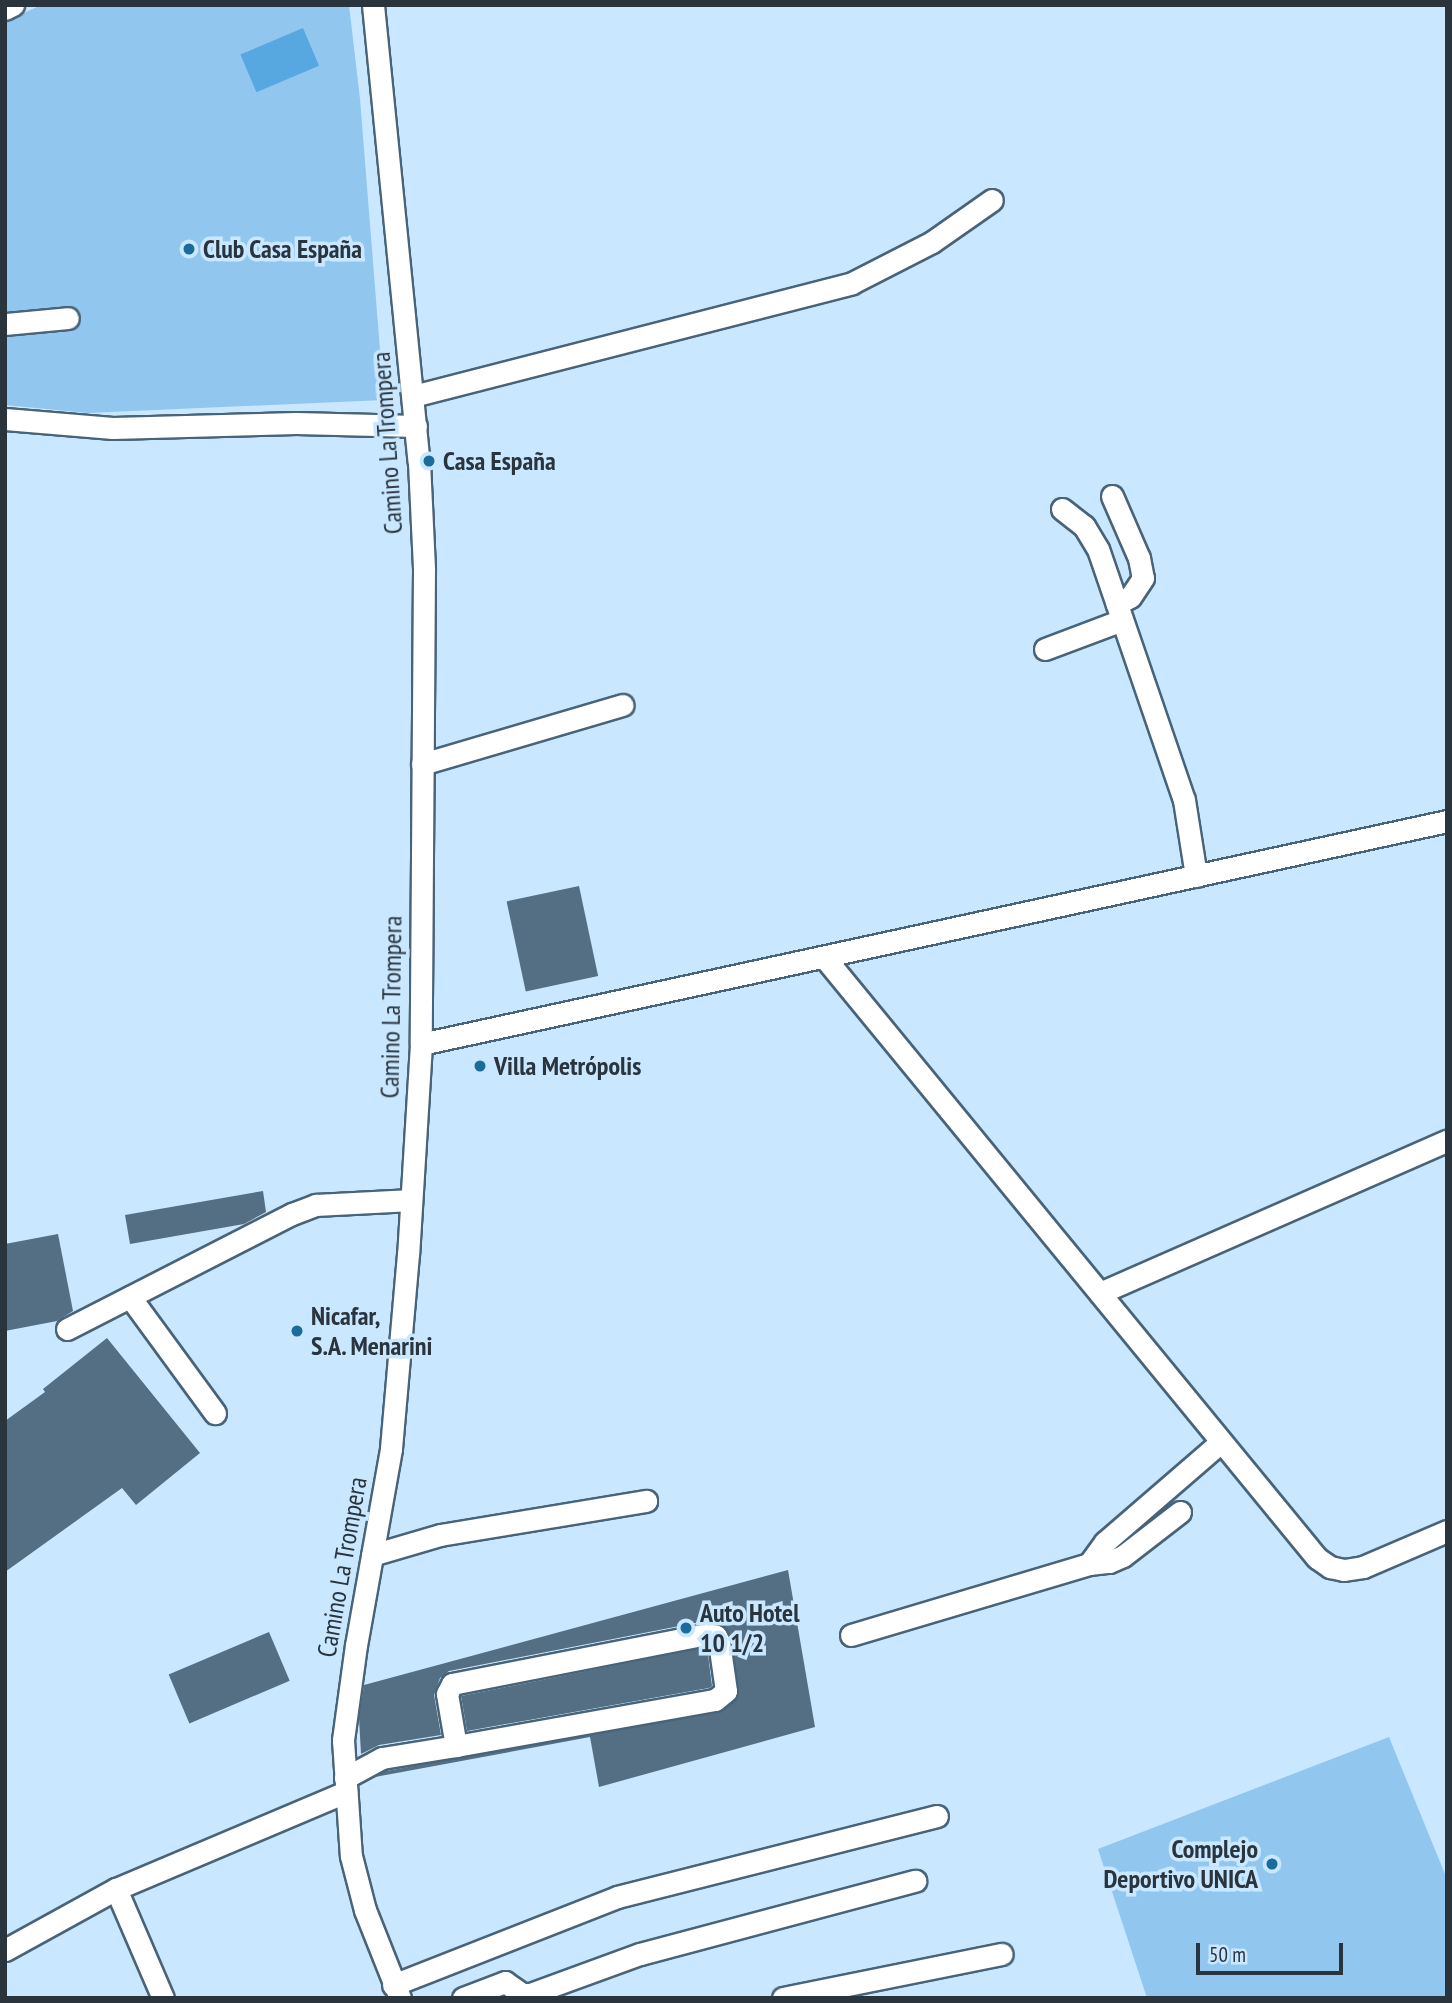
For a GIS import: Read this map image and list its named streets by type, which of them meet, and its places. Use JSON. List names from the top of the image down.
{
  "streets": {
    "street": ["Camino La Trompera"]
  },
  "places": [
    "Club Casa España",
    "Casa España",
    "Villa Metrópolis",
    "Nicafar, S.A. Menarini",
    "Auto Hotel 10 1/2",
    "Complejo Deportivo UNICA"
  ],
  "scale_bar": "50 m"
}
